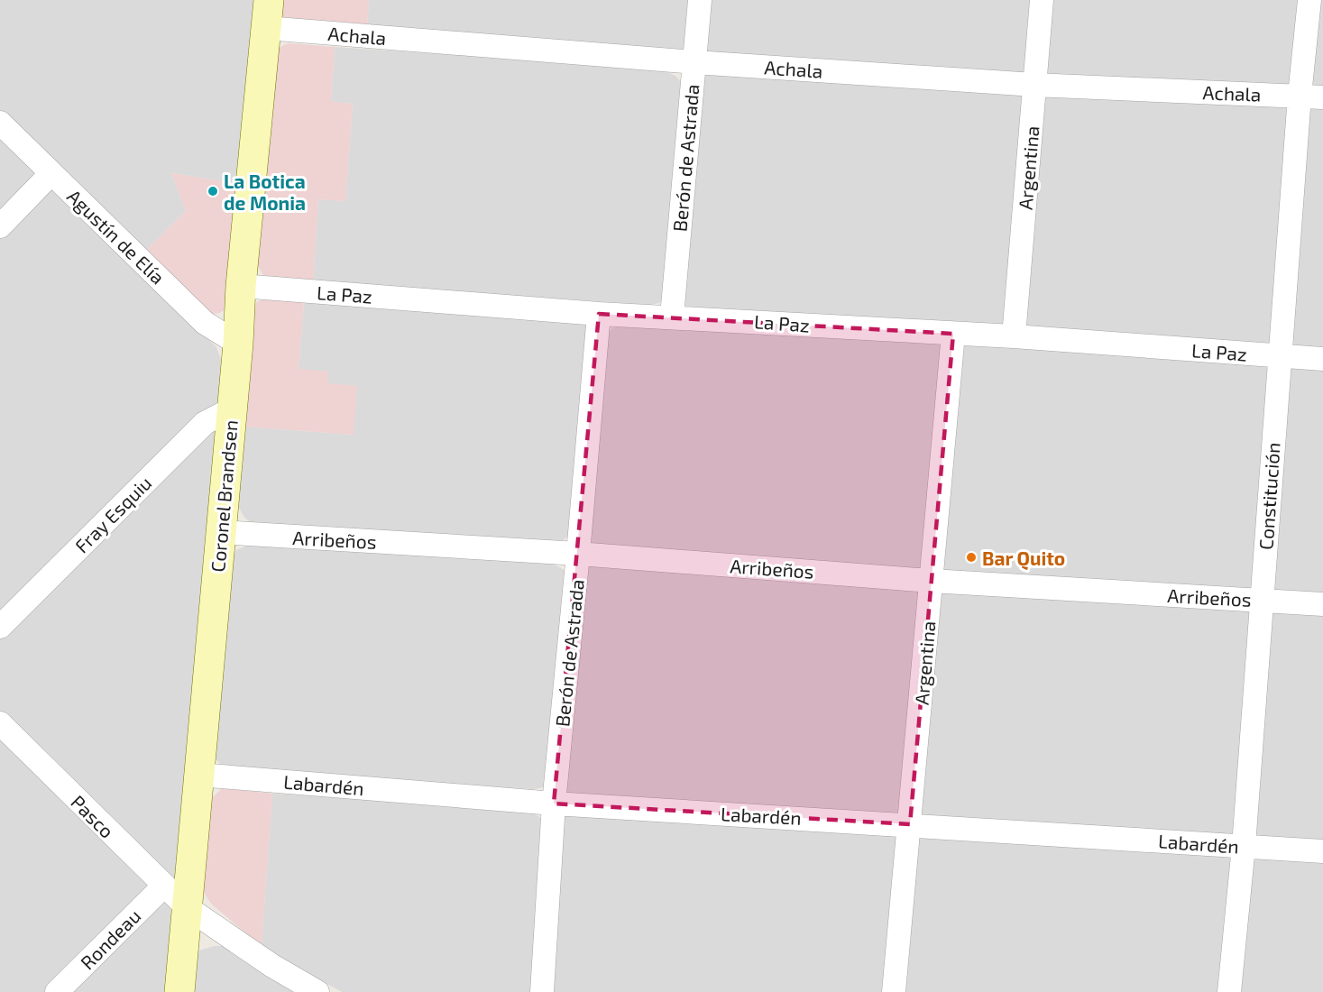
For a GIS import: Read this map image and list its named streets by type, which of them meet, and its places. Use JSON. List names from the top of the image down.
{
  "streets": {
    "street": [
      "Achala",
      "Berón de Astrada",
      "Argentina",
      "Agustín de Elía",
      "La Paz",
      "Coronel Brandsen",
      "Constitución",
      "Fray Esquiu",
      "Arribeños",
      "Labardén",
      "Pasco",
      "Rondeau"
    ]
  },
  "crossings": [
    ["Achala", "Berón de Astrada"],
    ["Achala", "Argentina"],
    ["Achala", "Coronel Brandsen"],
    ["Achala", "Constitución"],
    ["Berón de Astrada", "La Paz"],
    ["Berón de Astrada", "Arribeños"],
    ["Berón de Astrada", "Labardén"],
    ["Argentina", "La Paz"],
    ["Argentina", "Arribeños"],
    ["Argentina", "Labardén"],
    ["Agustín de Elía", "Coronel Brandsen"],
    ["La Paz", "Coronel Brandsen"],
    ["La Paz", "Constitución"],
    ["Coronel Brandsen", "Fray Esquiu"],
    ["Coronel Brandsen", "Arribeños"],
    ["Coronel Brandsen", "Labardén"],
    ["Coronel Brandsen", "Pasco"],
    ["Constitución", "Arribeños"],
    ["Constitución", "Labardén"],
    ["Pasco", "Rondeau"]
  ],
  "places": ["La Botica de Monia", "Bar Quito"]
}
